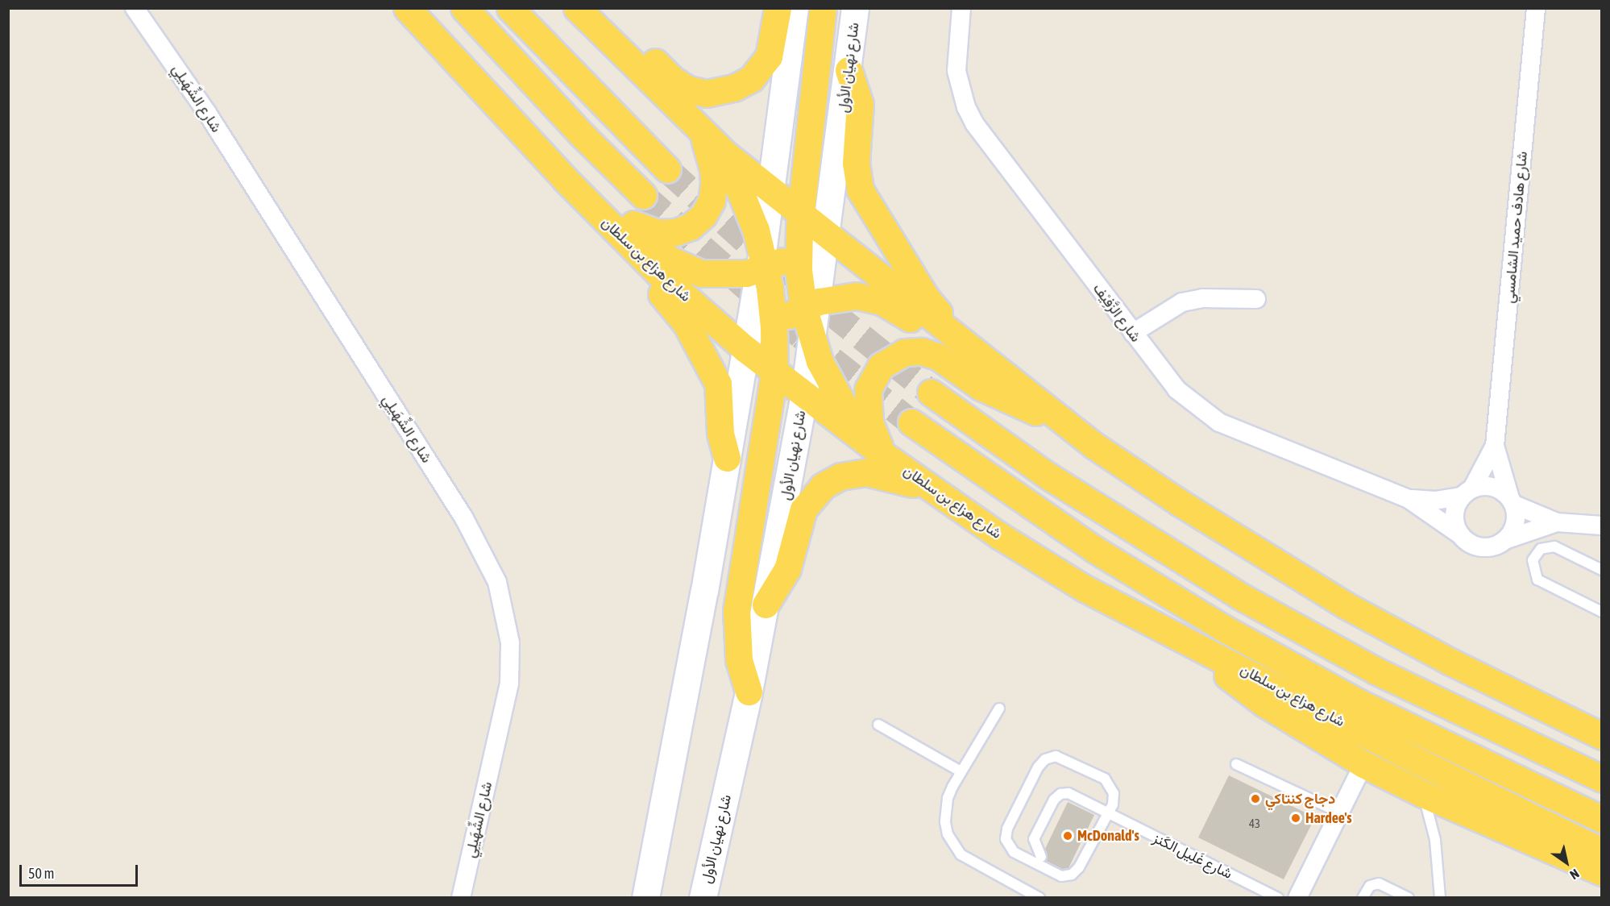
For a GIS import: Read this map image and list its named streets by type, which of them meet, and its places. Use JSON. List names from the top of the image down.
{
  "streets": {
    "main road": ["شارع نهيان الأول", "شارع هزاع بن سلطان"],
    "street": ["شارع الشِّهَيلِي", "شارع هادف حميد الشامسي", "شارع الزَّفِيْف"],
    "lane": ["شارع غَلِيل الكَنز"]
  },
  "crossings": [
    ["شارع نهيان الأول", "شارع هزاع بن سلطان"],
    ["شارع هادف حميد الشامسي", "شارع الزَّفِيْف"]
  ],
  "places": ["دجاج كنتاكي", "Hardee's", "McDonald's"],
  "house_numbers": ["43"],
  "scale_bar": "50 m",
  "north": "bottom right"
}
